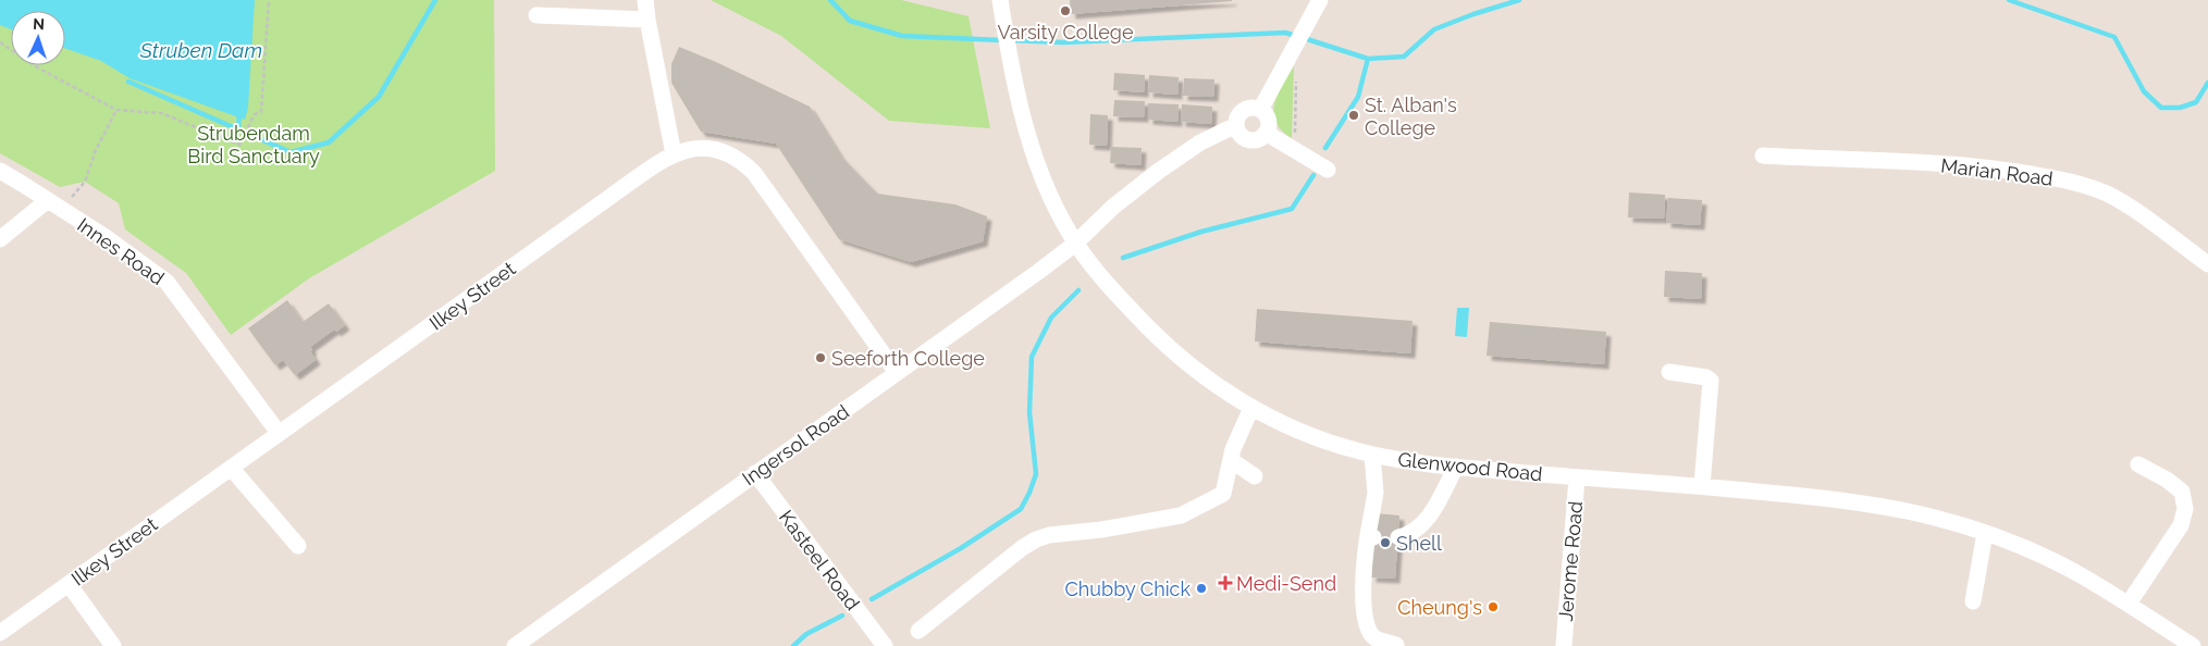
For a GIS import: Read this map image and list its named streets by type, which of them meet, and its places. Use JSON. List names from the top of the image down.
{
  "streets": {
    "street": [
      "Marian Road",
      "Innes Road",
      "Ilkey Street",
      "Ingersol Road",
      "Glenwood Road",
      "Kasteel Road",
      "Jerome Road"
    ]
  },
  "crossings": [
    ["Innes Road", "Ilkey Street"],
    ["Ilkey Street", "Ingersol Road"],
    ["Ingersol Road", "Glenwood Road"],
    ["Ingersol Road", "Kasteel Road"],
    ["Glenwood Road", "Jerome Road"]
  ],
  "water": ["Struben Dam"],
  "parks": ["Strubendam Bird Sanctuary"],
  "places": {
    "other": [
      "Varsity College",
      "St. Alban's College",
      "Seeforth College",
      "Shell",
      "Chubby Chick",
      "Cheung's"
    ],
    "health": ["Medi-Send"]
  },
  "north": "top"
}
